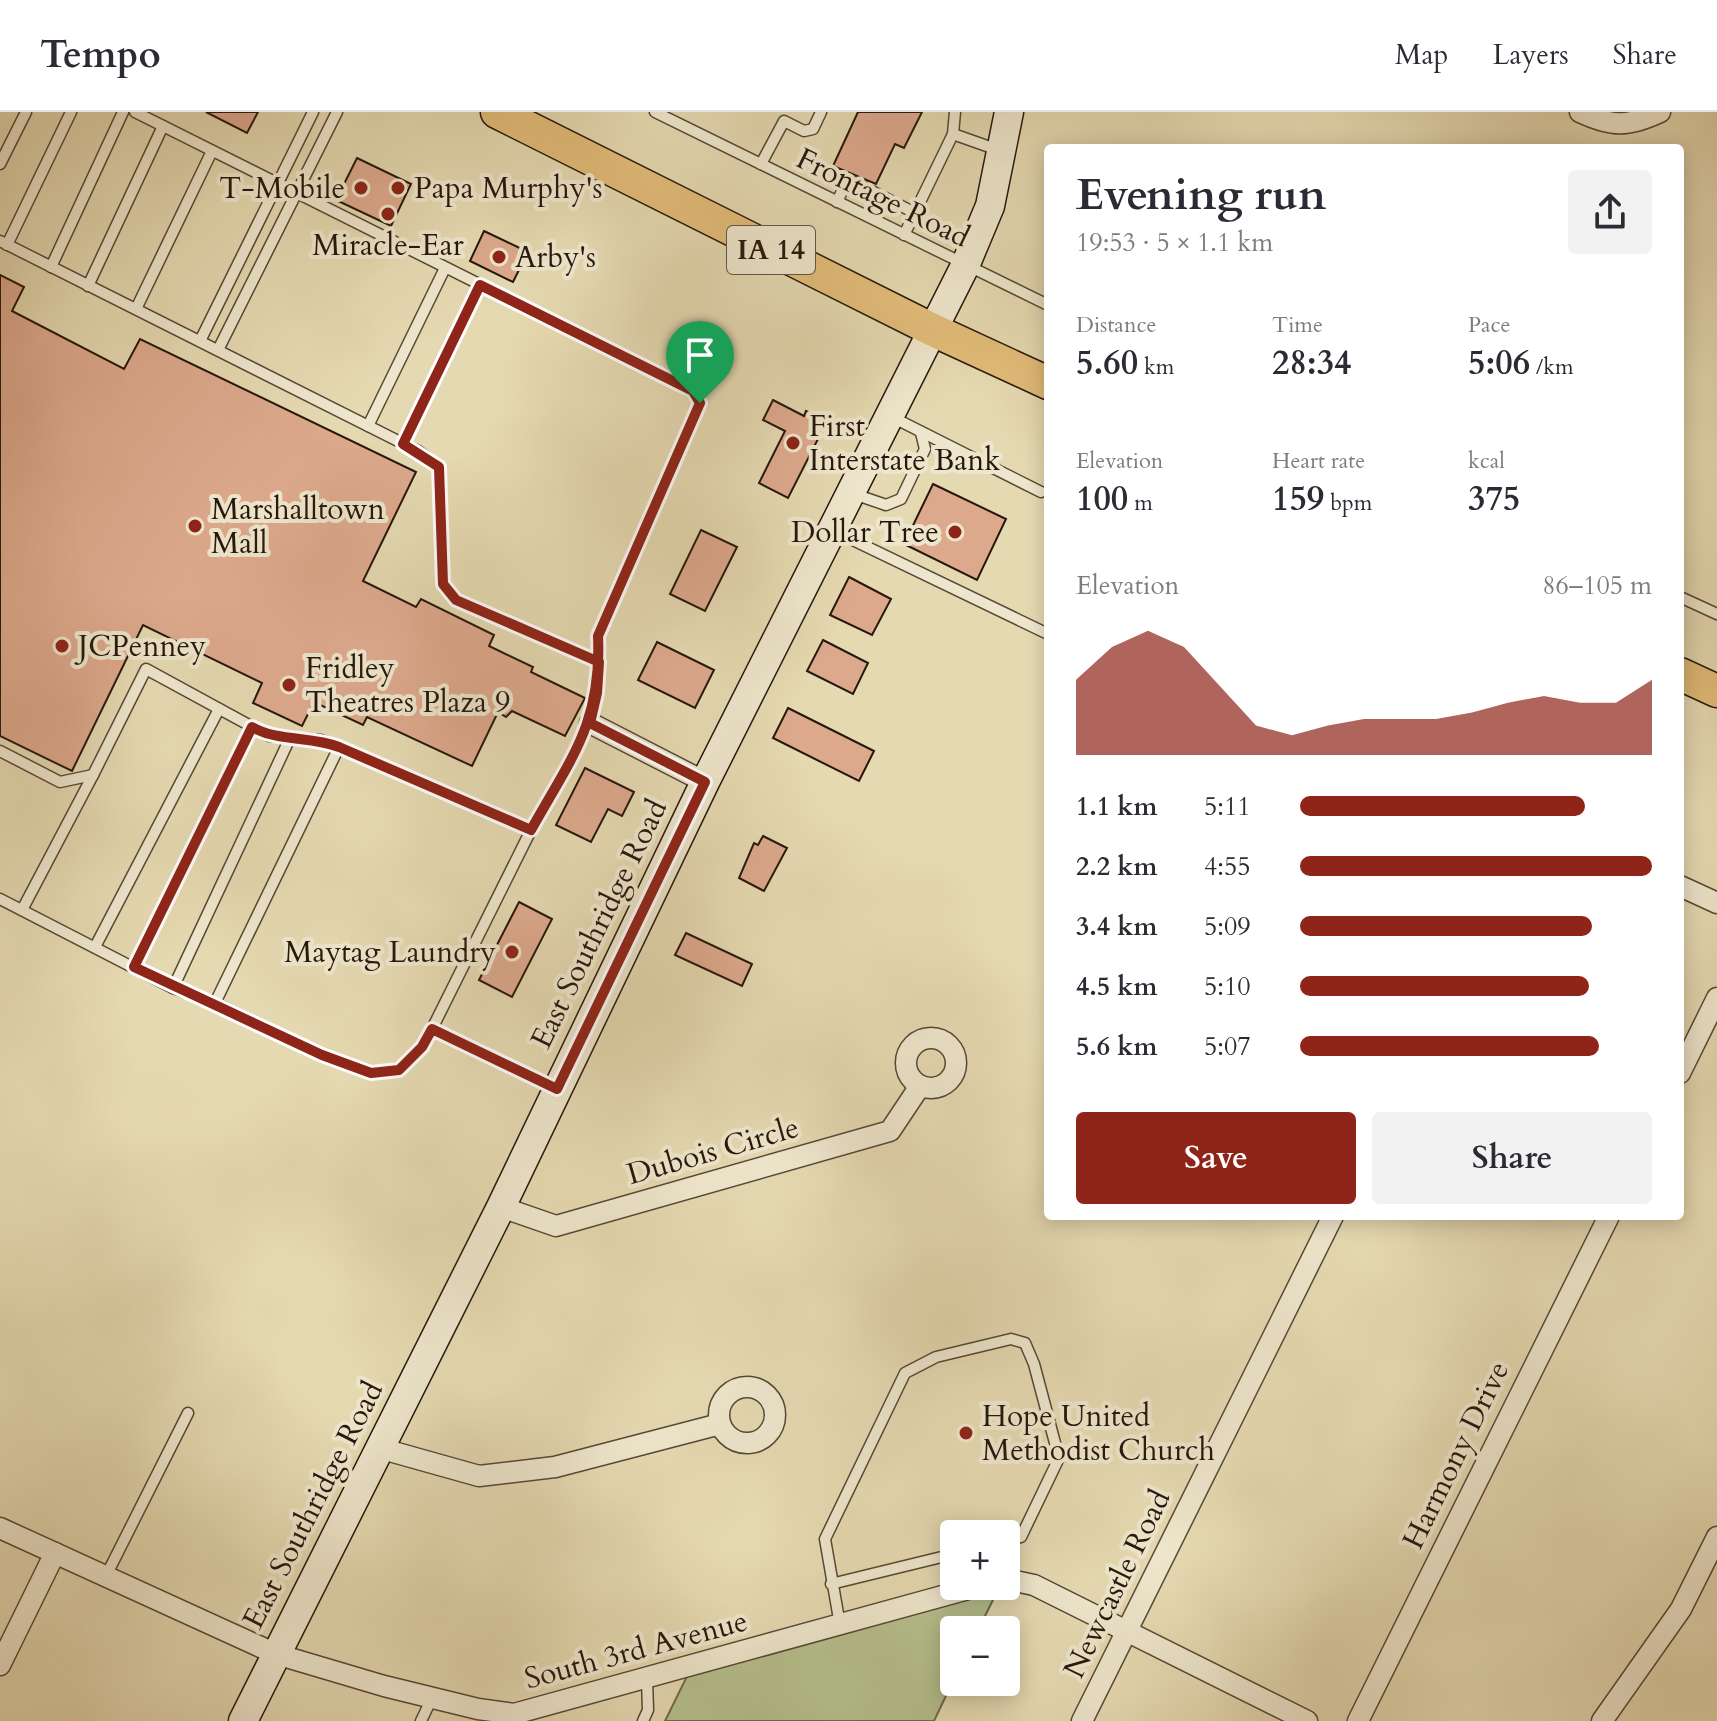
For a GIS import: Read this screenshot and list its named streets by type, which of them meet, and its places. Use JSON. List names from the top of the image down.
{
  "streets": {
    "main road": ["IA 14"],
    "street": [
      "East Southridge Road",
      "Dubois Circle",
      "Harmony Drive",
      "Newcastle Road",
      "South 3rd Avenue"
    ],
    "lane": ["Frontage Road"]
  },
  "crossings": [
    ["Frontage Road", "East Southridge Road"],
    ["IA 14", "East Southridge Road"],
    ["East Southridge Road", "Dubois Circle"],
    ["East Southridge Road", "South 3rd Avenue"]
  ],
  "places": [
    "T-Mobile",
    "Papa Murphy's",
    "Miracle-Ear",
    "Arby's",
    "First Interstate Bank",
    "Marshalltown Mall",
    "Dollar Tree",
    "JCPenney",
    "Fridley Theatres Plaza 9",
    "Maytag Laundry",
    "Hope United Methodist Church"
  ],
  "page": {
    "header": "Tempo",
    "nav": ["Map", "Layers", "Share"],
    "heading": ["Evening run", "19:53 · 5 × 1.1 km"],
    "stats": [
      ["Distance", "5.60 km"],
      ["Time", "28:34"],
      ["Pace", "5:06 /km"],
      ["Elevation", "100 m"],
      ["Heart rate", "159 bpm"],
      ["kcal", "375"]
    ],
    "chart": ["Elevation", "86–105 m"],
    "list": [
      {
        "name": "1.1 km",
        "note": "5:11"
      },
      {
        "name": "2.2 km",
        "note": "4:55"
      },
      {
        "name": "3.4 km",
        "note": "5:09"
      },
      {
        "name": "4.5 km",
        "note": "5:10"
      },
      {
        "name": "5.6 km",
        "note": "5:07"
      }
    ],
    "buttons": ["Save", "Share"],
    "map_buttons": ["+", "−"]
  }
}
